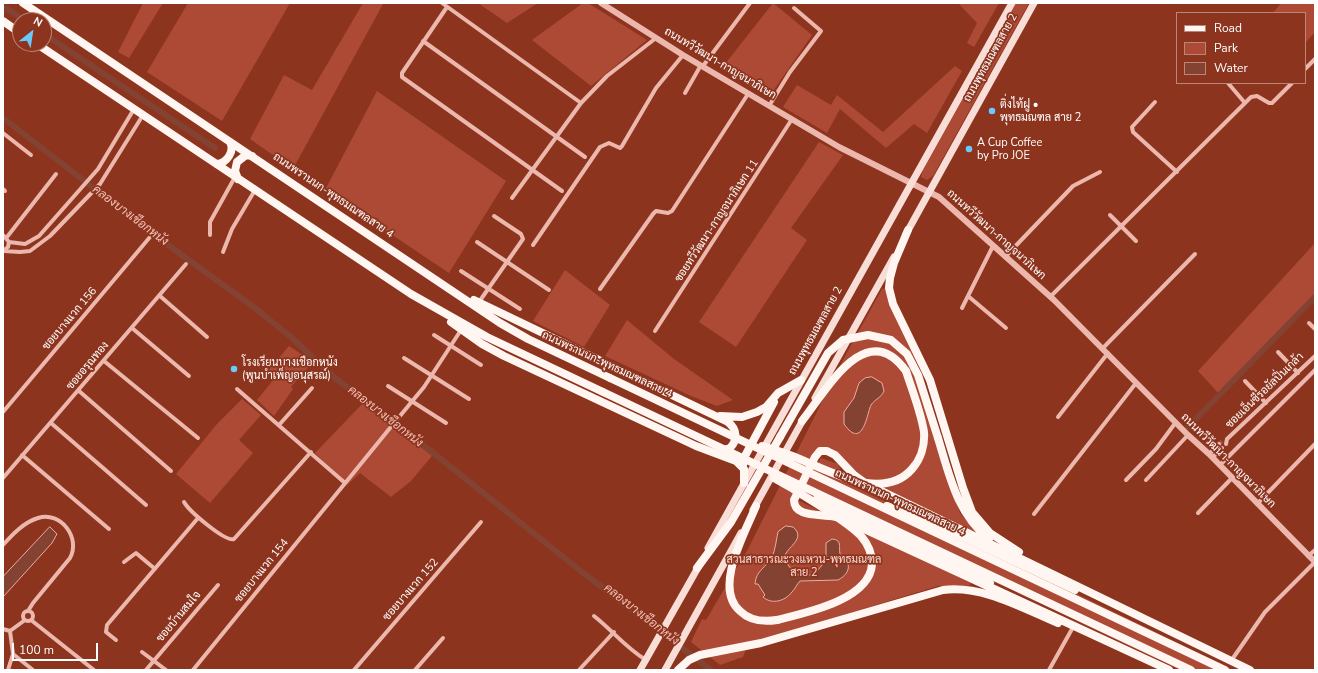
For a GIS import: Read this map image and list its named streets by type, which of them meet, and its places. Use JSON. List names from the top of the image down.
{
  "streets": {
    "main road": ["ถนนพุทธมณฑลสาย 2", "ถนนพรานนก-พุทธมณฑลสาย 4"],
    "street": [
      "ถนนทวีวัฒนา-กาญจนาภิเษก",
      "ซอยทวีวัฒนา-กาญจนาภิเษก 11",
      "ซอยบางแวก 156",
      "ซอยอรุณทอง",
      "ซอยเอ็นซีรอยัลปิ่นเกล้า",
      "ซอยบางแวก 154",
      "ซอยบางแวก 152",
      "ซอยบ้านสมใจ"
    ]
  },
  "crossings": [
    ["ถนนพุทธมณฑลสาย 2", "ถนนทวีวัฒนา-กาญจนาภิเษก"],
    ["ถนนทวีวัฒนา-กาญจนาภิเษก", "ซอยทวีวัฒนา-กาญจนาภิเษก 11"],
    ["ถนนทวีวัฒนา-กาญจนาภิเษก", "ซอยเอ็นซีรอยัลปิ่นเกล้า"]
  ],
  "water": ["คลองบางเชือกหนัง"],
  "parks": ["สวนสาธารณะวงแหวน-พุทธมณฑล สาย 2"],
  "places": ["ติ่งไท้ฝู • พุทธมณฑล สาย 2", "A Cup Coffee by Pro JOE", "โรงเรียนบางเชือกหนัง (พูนบำเพ็ญอนุสรณ์)"],
  "legend": ["Road", "Park", "Water"],
  "scale_bar": "100 m",
  "north": "top right"
}
